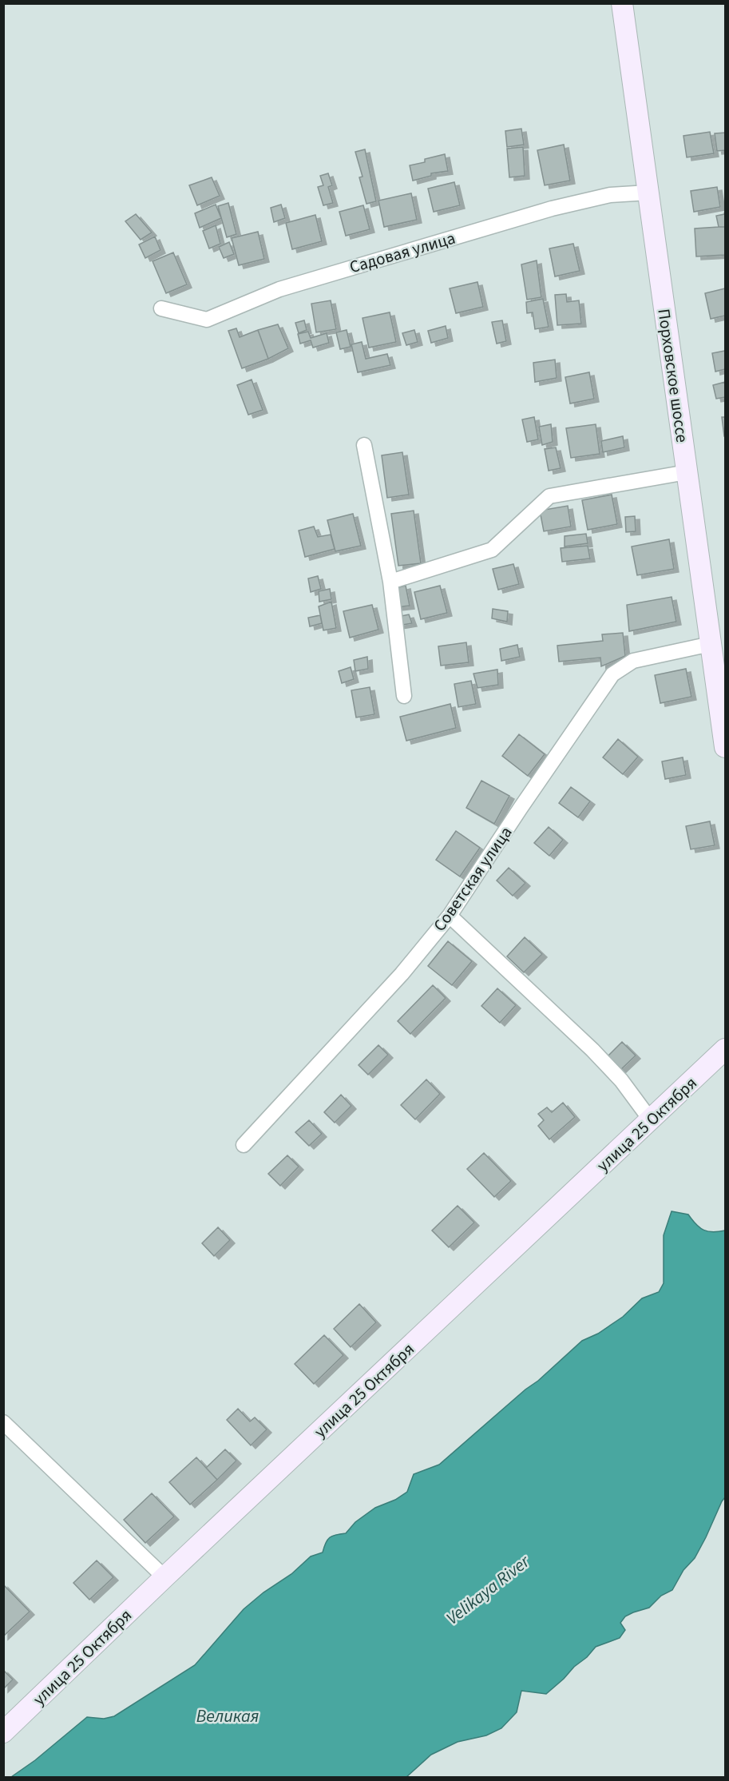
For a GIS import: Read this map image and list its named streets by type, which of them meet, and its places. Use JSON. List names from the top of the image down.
{
  "streets": {
    "main road": ["Порховское шоссе", "улица 25 Октября"],
    "street": ["Садовая улица", "Советская улица"]
  },
  "crossings": [
    ["Садовая улица", "Порховское шоссе"],
    ["Порховское шоссе", "Советская улица"]
  ],
  "water": ["Velikaya River", "Великая"]
}
